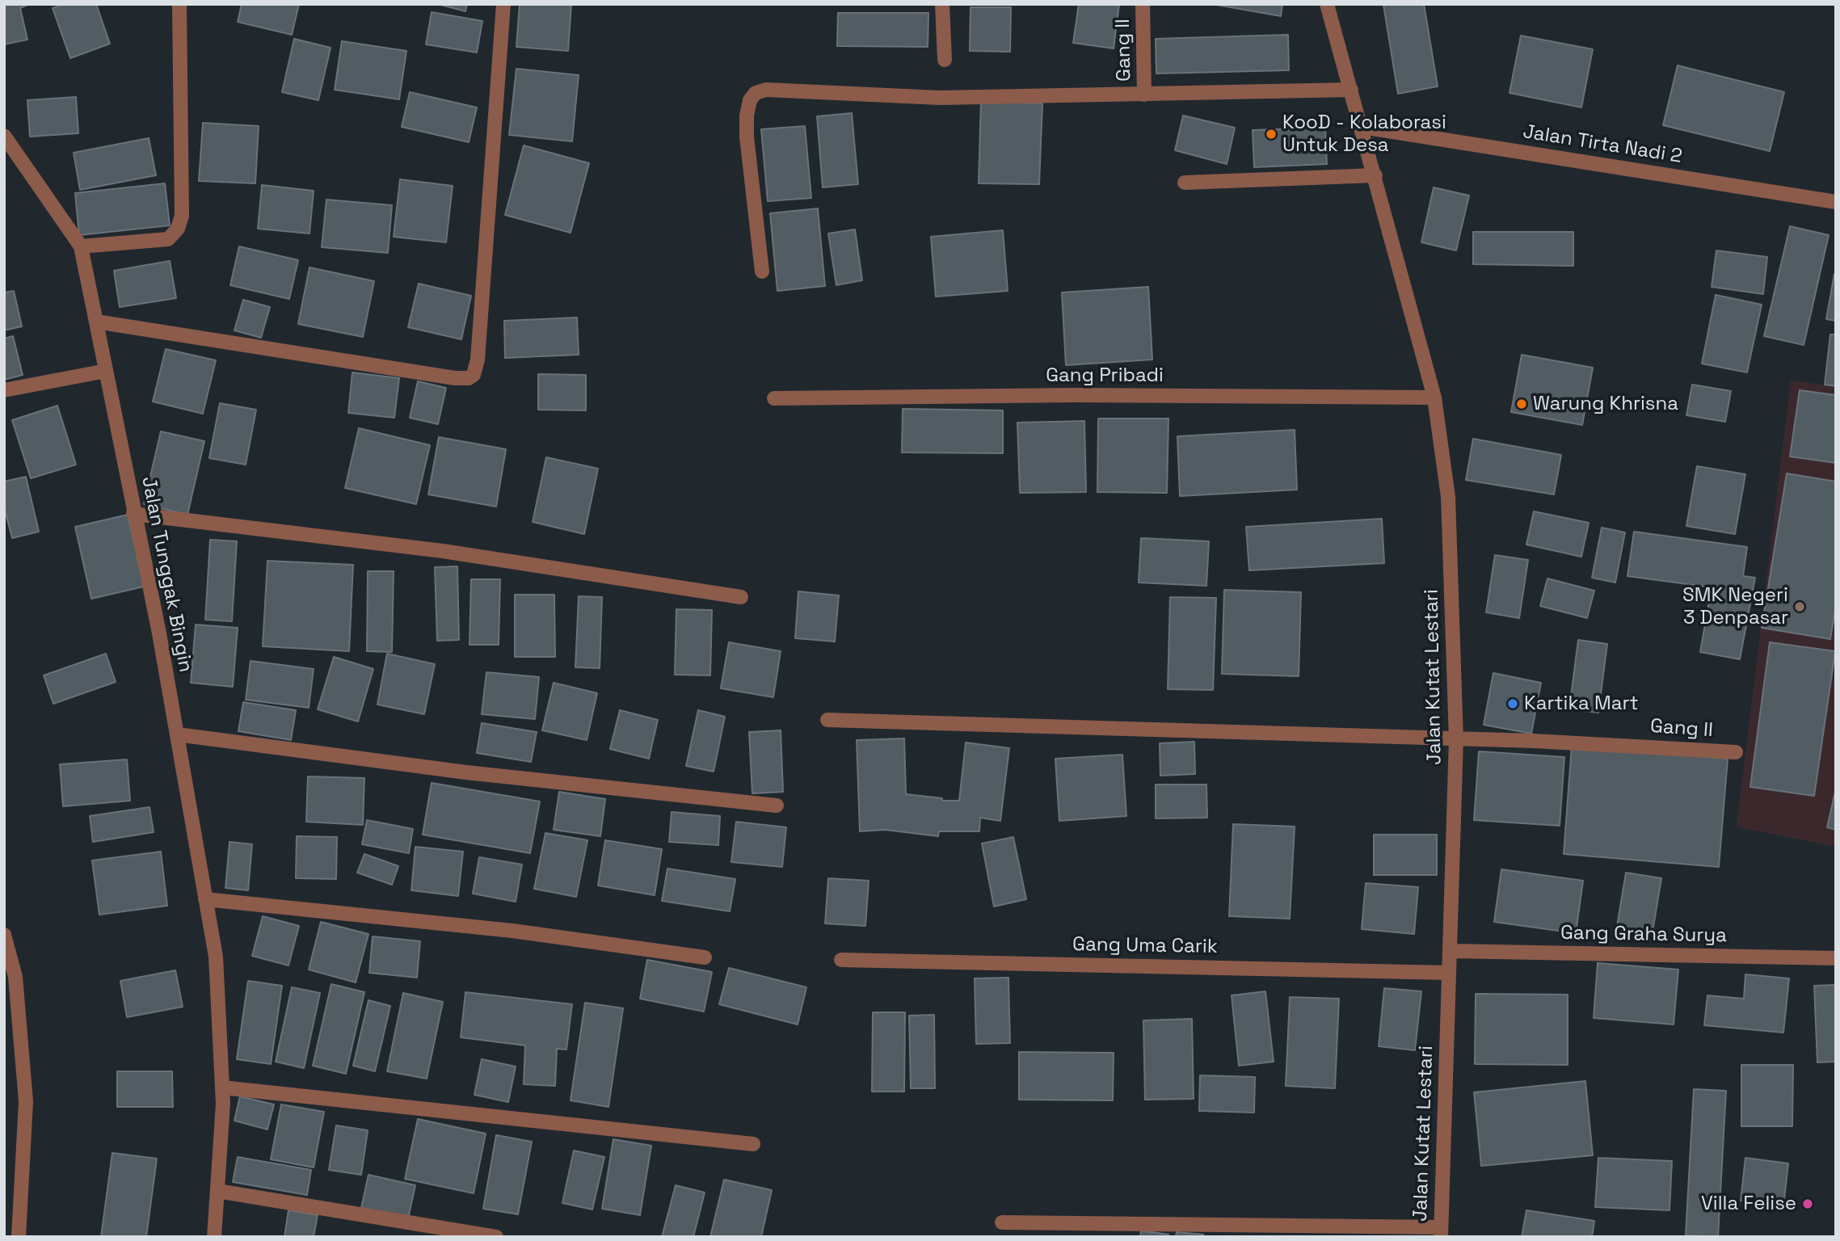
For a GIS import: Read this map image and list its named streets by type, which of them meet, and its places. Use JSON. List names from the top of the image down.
{
  "streets": {
    "street": [
      "Gang II",
      "Jalan Tirta Nadi 2",
      "Gang Pribadi",
      "Jalan Tunggak Bingin",
      "Jalan Kutat Lestari",
      "Gang Graha Surya",
      "Gang Uma Carik"
    ]
  },
  "crossings": [
    ["Gang II", "Jalan Kutat Lestari"],
    ["Jalan Tirta Nadi 2", "Jalan Kutat Lestari"],
    ["Gang Pribadi", "Jalan Kutat Lestari"],
    ["Jalan Kutat Lestari", "Gang Graha Surya"],
    ["Jalan Kutat Lestari", "Gang Uma Carik"]
  ],
  "places": [
    "KooD - Kolaborasi Untuk Desa",
    "Warung Khrisna",
    "SMK Negeri 3 Denpasar",
    "Kartika Mart",
    "Villa Felise"
  ]
}
